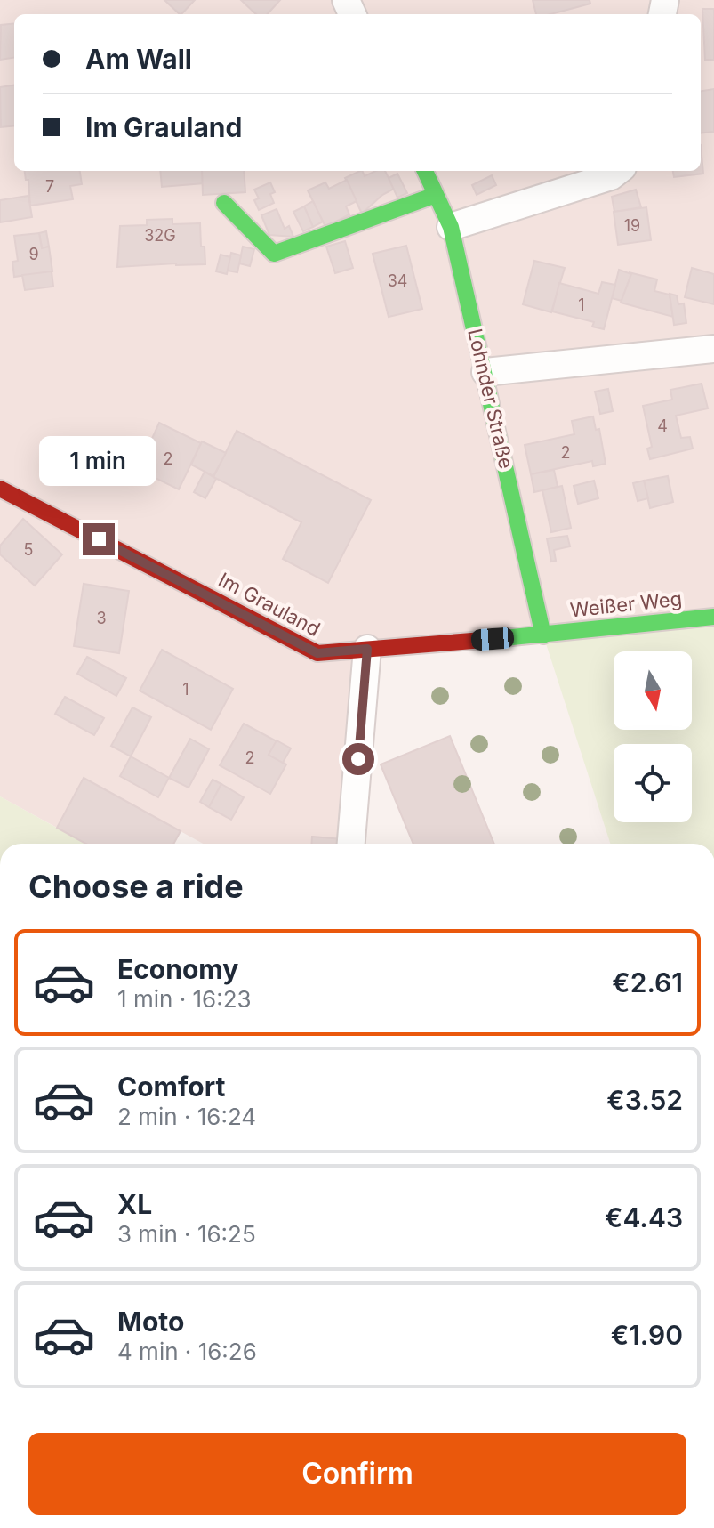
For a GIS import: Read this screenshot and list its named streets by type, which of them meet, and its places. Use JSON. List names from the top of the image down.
{
  "streets": {
    "street": ["Lohnder Straße", "Im Grauland", "Weißer Weg"]
  },
  "crossings": [
    ["Lohnder Straße", "Im Grauland"],
    ["Lohnder Straße", "Weißer Weg"],
    ["Im Grauland", "Weißer Weg"]
  ],
  "house_numbers": [
    "7",
    "19",
    "32G",
    "9",
    "34",
    "1",
    "4",
    "2",
    "2",
    "5",
    "3",
    "1",
    "2"
  ],
  "north": "bottom",
  "page": {
    "banner": ["Am Wall", "Im Grauland"],
    "bubble": "1 min",
    "heading": "Choose a ride",
    "list": [
      {
        "name": "Economy",
        "note": "1 min · 16:23",
        "value": "€2.61"
      },
      {
        "name": "Comfort",
        "note": "2 min · 16:24",
        "value": "€3.52"
      },
      {
        "name": "XL",
        "note": "3 min · 16:25",
        "value": "€4.43"
      },
      {
        "name": "Moto",
        "note": "4 min · 16:26",
        "value": "€1.90"
      }
    ],
    "buttons": "Confirm"
  }
}
